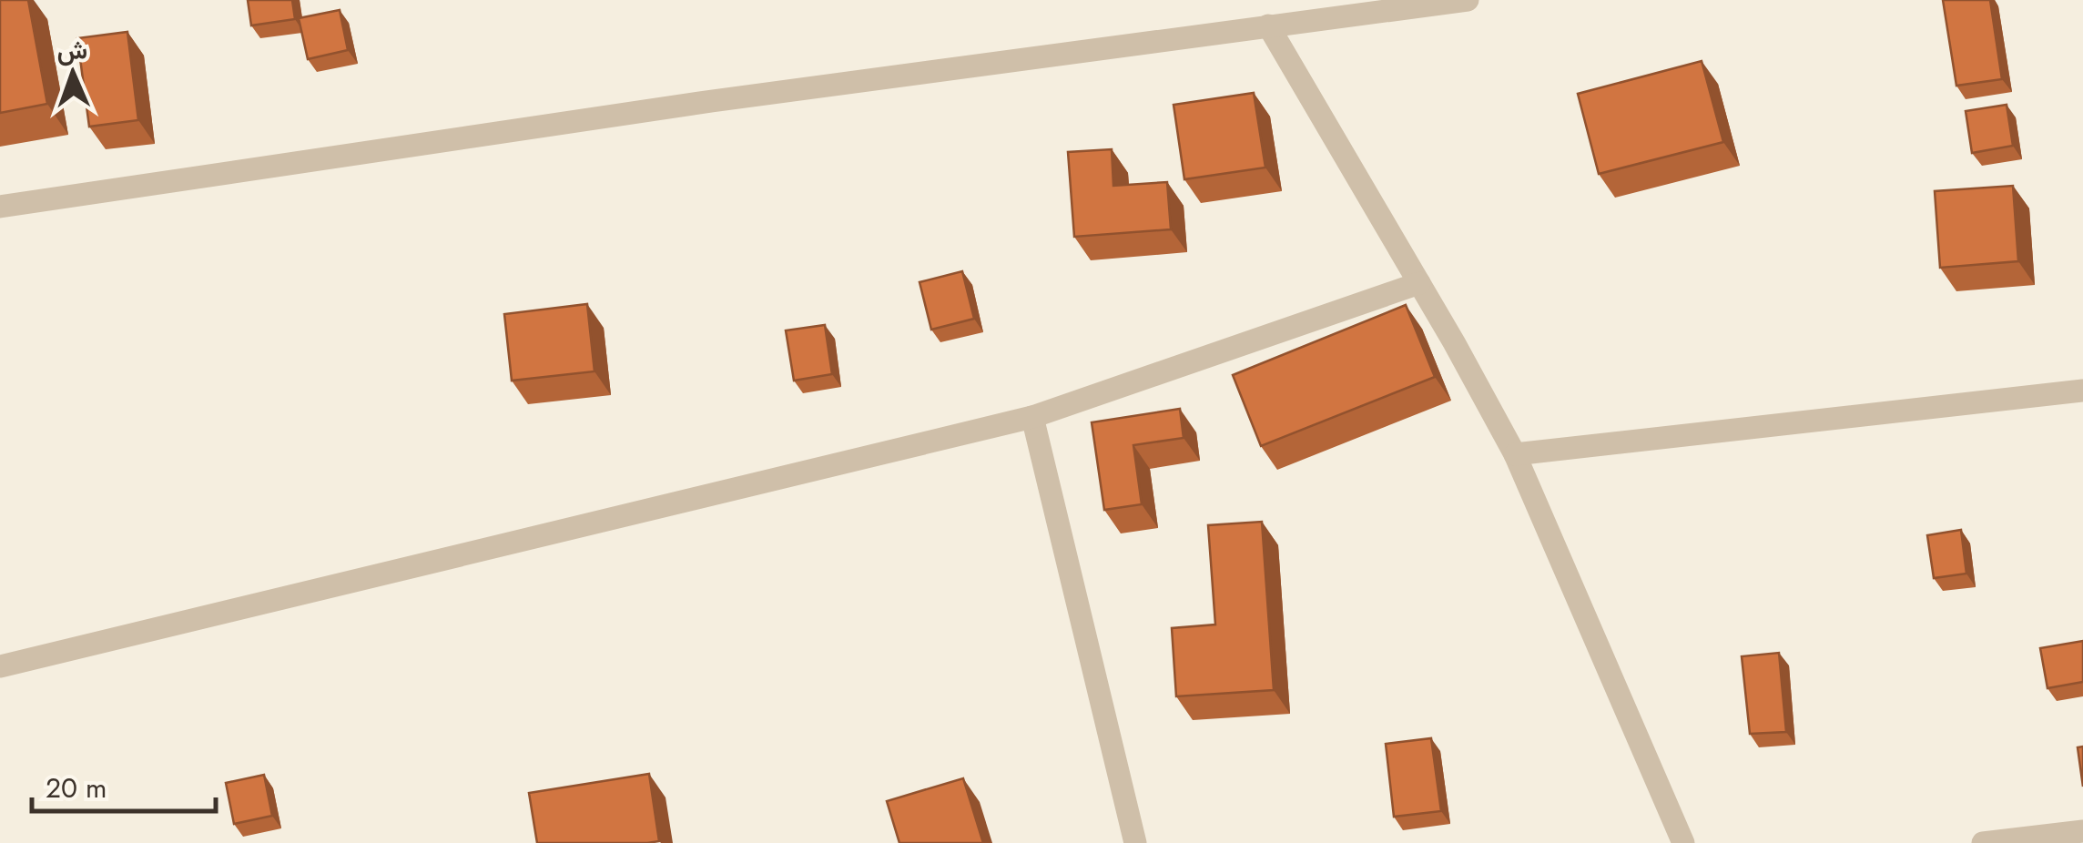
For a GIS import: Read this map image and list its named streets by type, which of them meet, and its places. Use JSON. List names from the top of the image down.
{
  "scale_bar": "20 m",
  "north": "top"
}
